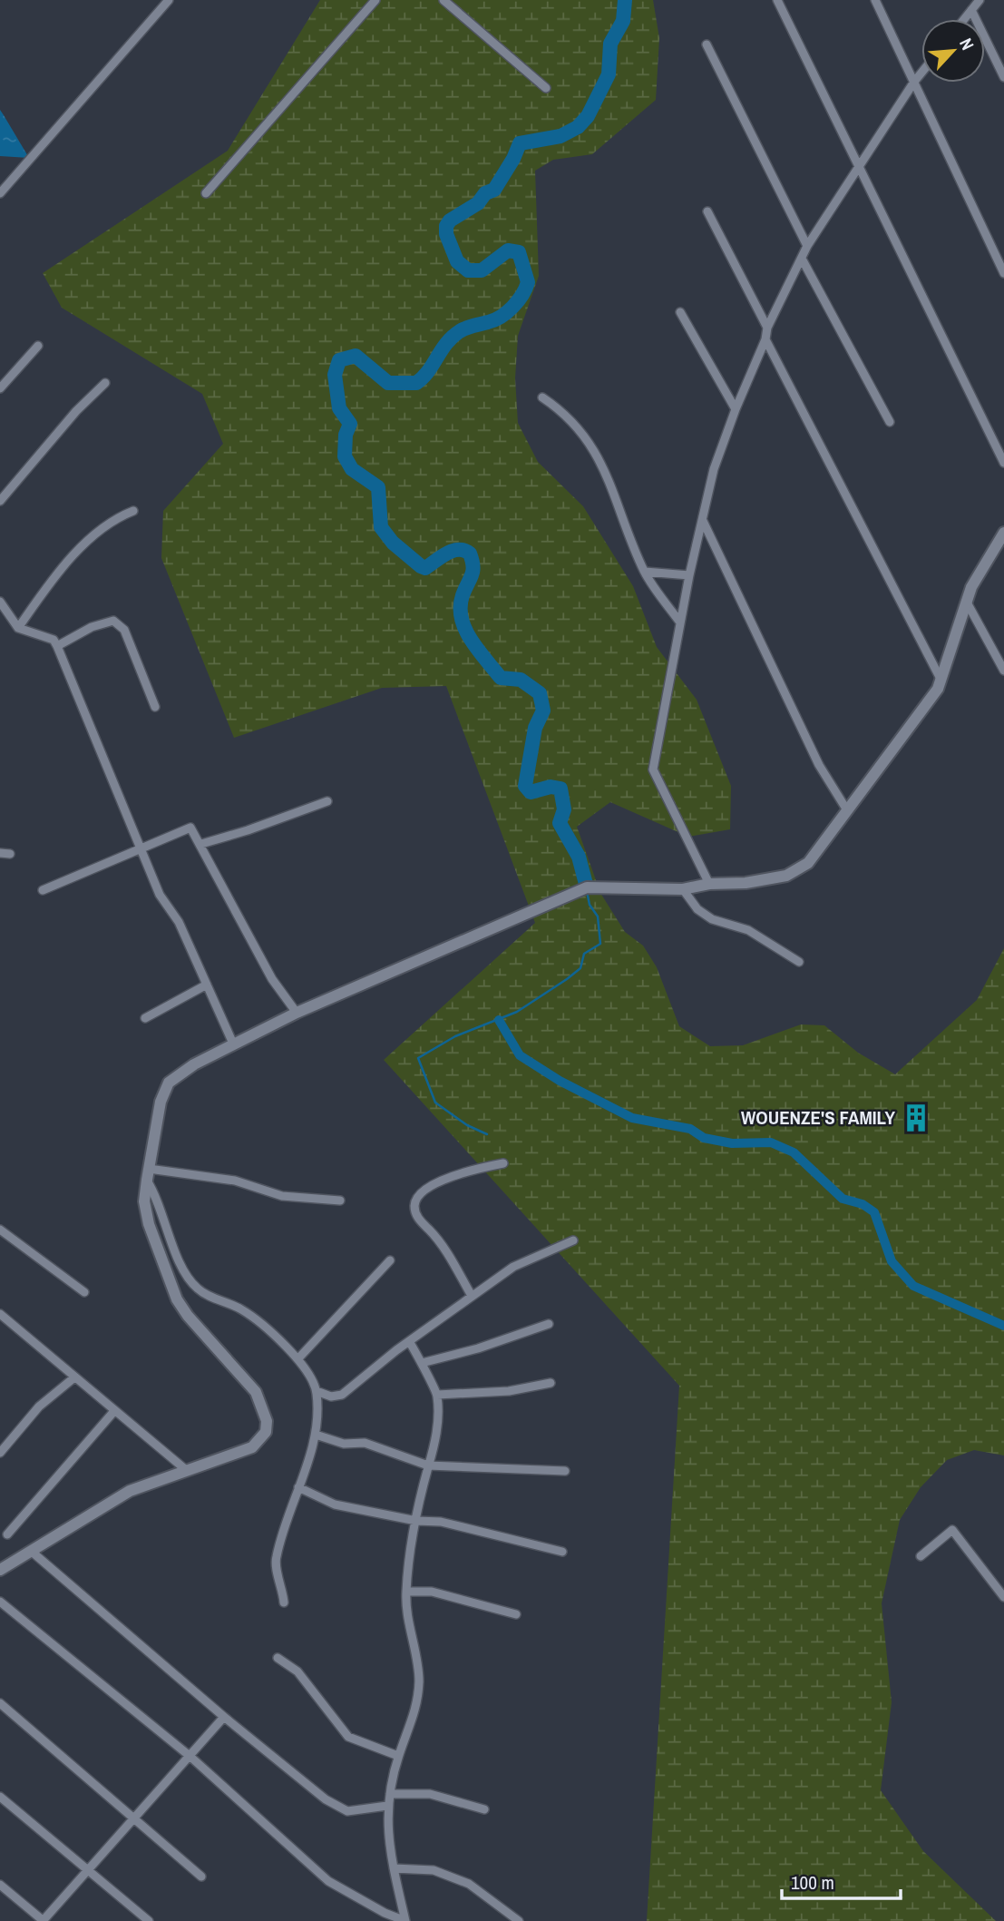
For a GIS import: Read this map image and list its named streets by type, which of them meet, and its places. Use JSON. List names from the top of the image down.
{
  "places": {
    "building": ["WOUENZE'S FAMILY"]
  },
  "scale_bar": "100 m",
  "north": "top right"
}
